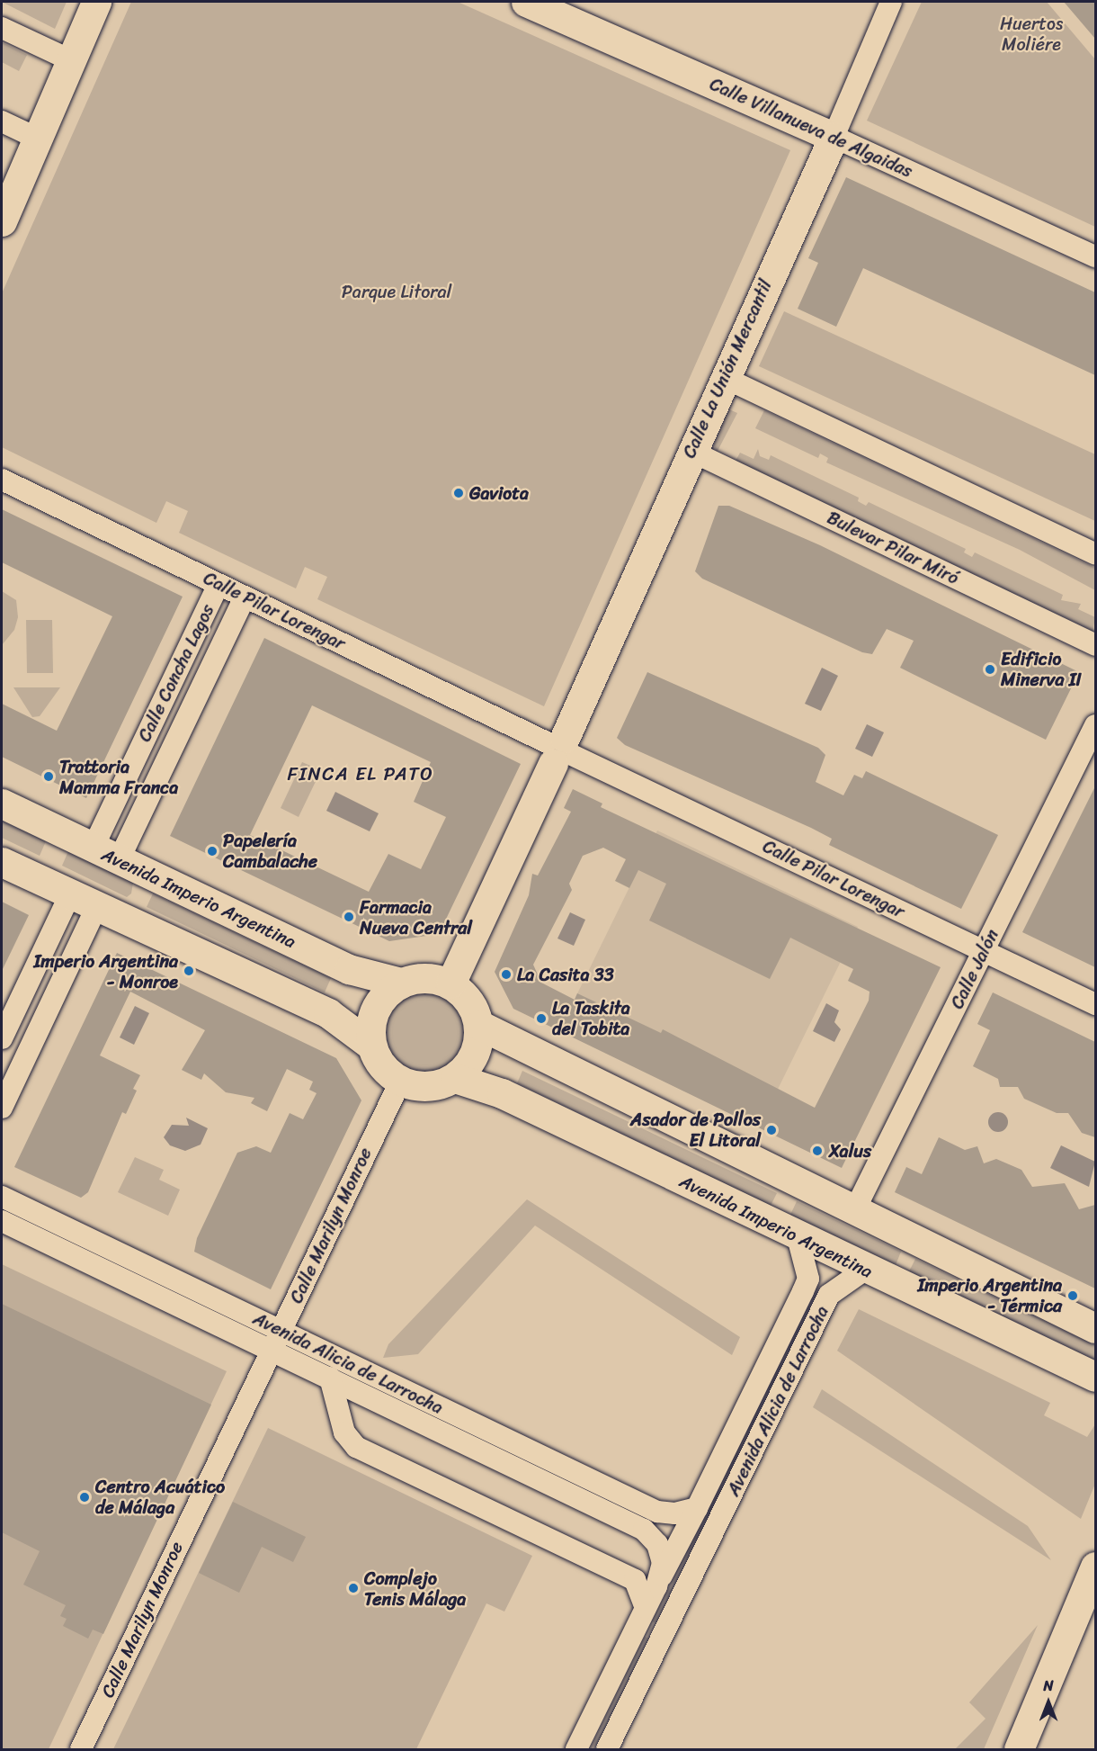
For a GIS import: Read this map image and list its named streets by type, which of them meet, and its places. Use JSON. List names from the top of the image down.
{
  "streets": {
    "street": [
      "Calle Villanueva de Algaidas",
      "Calle La Unión Mercantil",
      "Bulevar Pilar Miró",
      "Calle Pilar Lorengar",
      "Calle Concha Lagos",
      "Avenida Imperio Argentina",
      "Calle Jalón",
      "Calle Marilyn Monroe",
      "Avenida Alicia de Larrocha"
    ]
  },
  "crossings": [
    ["Calle Villanueva de Algaidas", "Calle La Unión Mercantil"],
    ["Calle La Unión Mercantil", "Bulevar Pilar Miró"],
    ["Calle La Unión Mercantil", "Calle Pilar Lorengar"],
    ["Calle La Unión Mercantil", "Avenida Imperio Argentina"],
    ["Calle La Unión Mercantil", "Calle Marilyn Monroe"],
    ["Calle Pilar Lorengar", "Calle Concha Lagos"],
    ["Calle Pilar Lorengar", "Calle Jalón"],
    ["Calle Concha Lagos", "Avenida Imperio Argentina"],
    ["Avenida Imperio Argentina", "Calle Marilyn Monroe"],
    ["Avenida Imperio Argentina", "Avenida Alicia de Larrocha"],
    ["Calle Marilyn Monroe", "Avenida Alicia de Larrocha"]
  ],
  "districts": ["FINCA EL PATO"],
  "parks": ["Huertos Moliére", "Parque Litoral"],
  "places": [
    "Gaviota",
    "Edificio Minerva II",
    "Trattoria Mamma Franca",
    "Papelería Cambalache",
    "Farmacia Nueva Central",
    "Imperio Argentina - Monroe",
    "La Casita 33",
    "La Taskita del Tobita",
    "Asador de Pollos El Litoral",
    "Xalus",
    "Imperio Argentina - Térmica",
    "Centro Acuático de Málaga",
    "Complejo Tenis Málaga"
  ],
  "north": "top"
}
